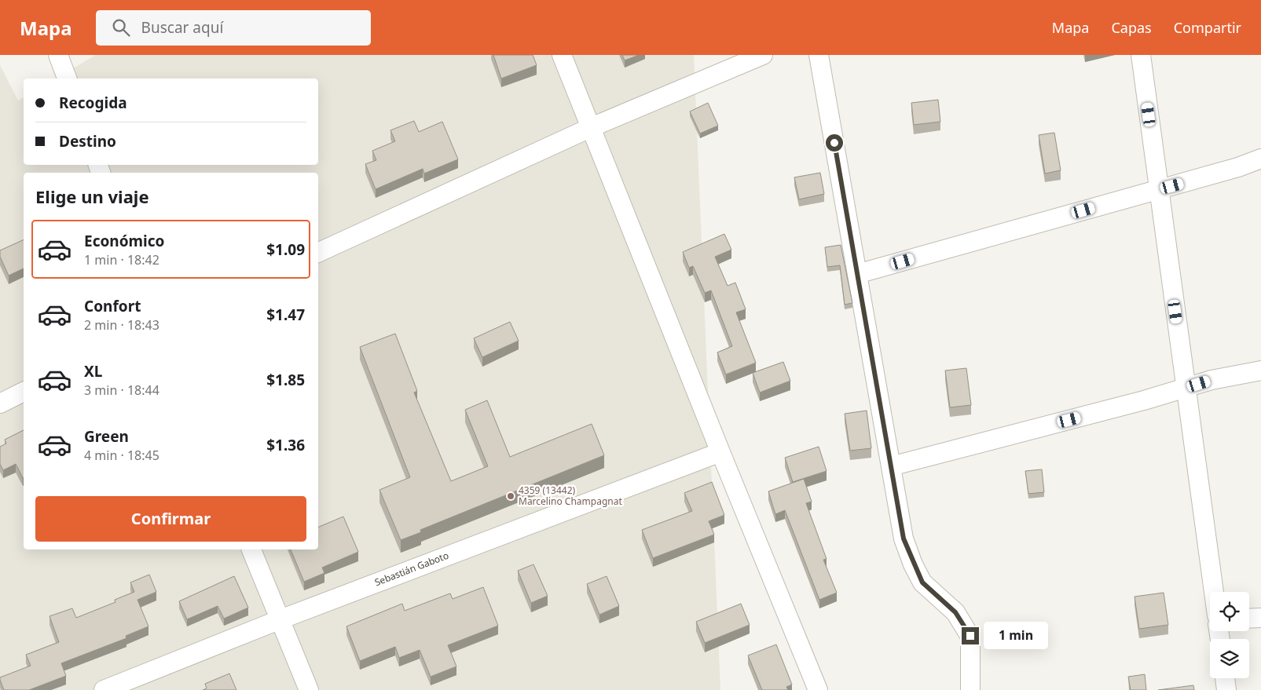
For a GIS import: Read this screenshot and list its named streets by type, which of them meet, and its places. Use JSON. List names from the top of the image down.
{
  "streets": {
    "street": ["Sebastián Gaboto"]
  },
  "places": ["4359 (13442) Marcelino Champagnat"],
  "page": {
    "header": "Mapa",
    "search": "Buscar aquí",
    "nav": ["Mapa", "Capas", "Compartir"],
    "banner": ["Recogida", "Destino"],
    "heading": "Elige un viaje",
    "list": [
      {
        "name": "Económico",
        "note": "1 min · 18:42",
        "value": "$1.09"
      },
      {
        "name": "Confort",
        "note": "2 min · 18:43",
        "value": "$1.47"
      },
      {
        "name": "XL",
        "note": "3 min · 18:44",
        "value": "$1.85"
      },
      {
        "name": "Green",
        "note": "4 min · 18:45",
        "value": "$1.36"
      }
    ],
    "buttons": "Confirmar",
    "bubble": "1 min"
  }
}
